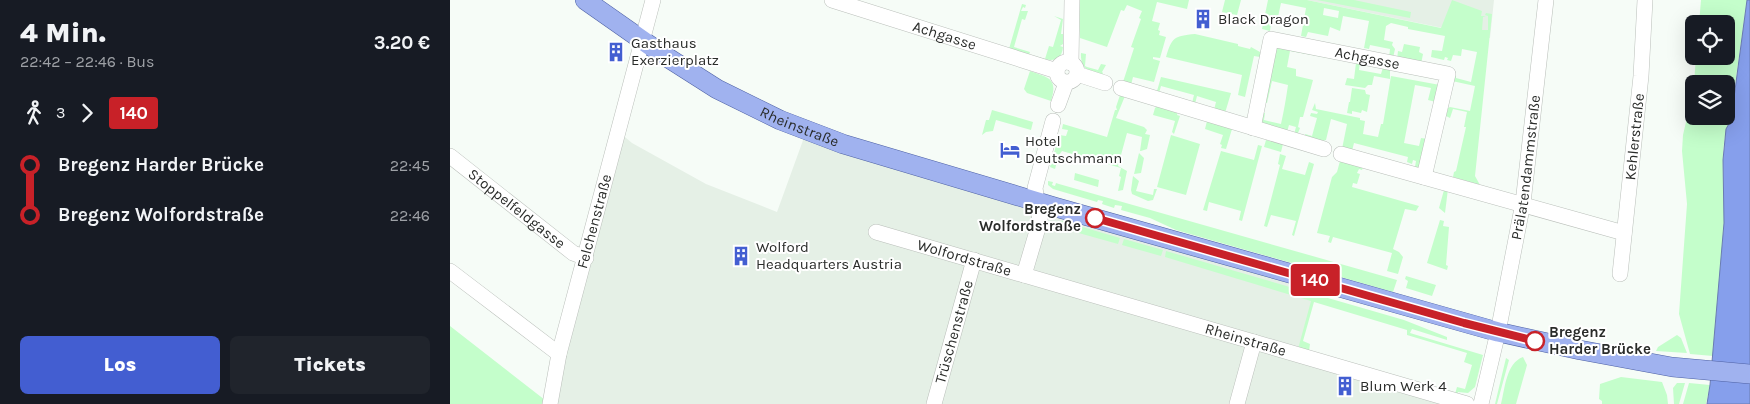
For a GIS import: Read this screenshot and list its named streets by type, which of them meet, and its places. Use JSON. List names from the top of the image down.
{
  "streets": {
    "main road": ["Rheinstraße"],
    "street": [
      "Achgasse",
      "Kehlerstraße",
      "Prälatendammstraße",
      "Stoppelfeldgasse",
      "Felchenstraße",
      "Wolfordstraße",
      "Trüschenstraße"
    ]
  },
  "crossings": [
    ["Rheinstraße", "Prälatendammstraße"],
    ["Rheinstraße", "Felchenstraße"],
    ["Rheinstraße", "Wolfordstraße"],
    ["Stoppelfeldgasse", "Felchenstraße"],
    ["Wolfordstraße", "Trüschenstraße"]
  ],
  "places": {
    "building": [
      "Black Dragon",
      "Gasthaus Exerzierplatz",
      "Wolford Headquarters Austria",
      "Blum Werk 4"
    ],
    "hotel": ["Hotel Deutschmann"],
    "other": ["Bregenz Wolfordstraße", "Bregenz Harder Brücke"]
  },
  "lines": ["bus line 140"],
  "page": {
    "heading": ["4 Min.", "22:42 – 22:46 · Bus", "3.20 €"],
    "on_map": "140",
    "legs": ["3", "140"],
    "list": [
      {
        "name": "Bregenz Harder Brücke",
        "value": "22:45"
      },
      {
        "name": "Bregenz Wolfordstraße",
        "value": "22:46"
      }
    ],
    "buttons": ["Los", "Tickets"]
  }
}
